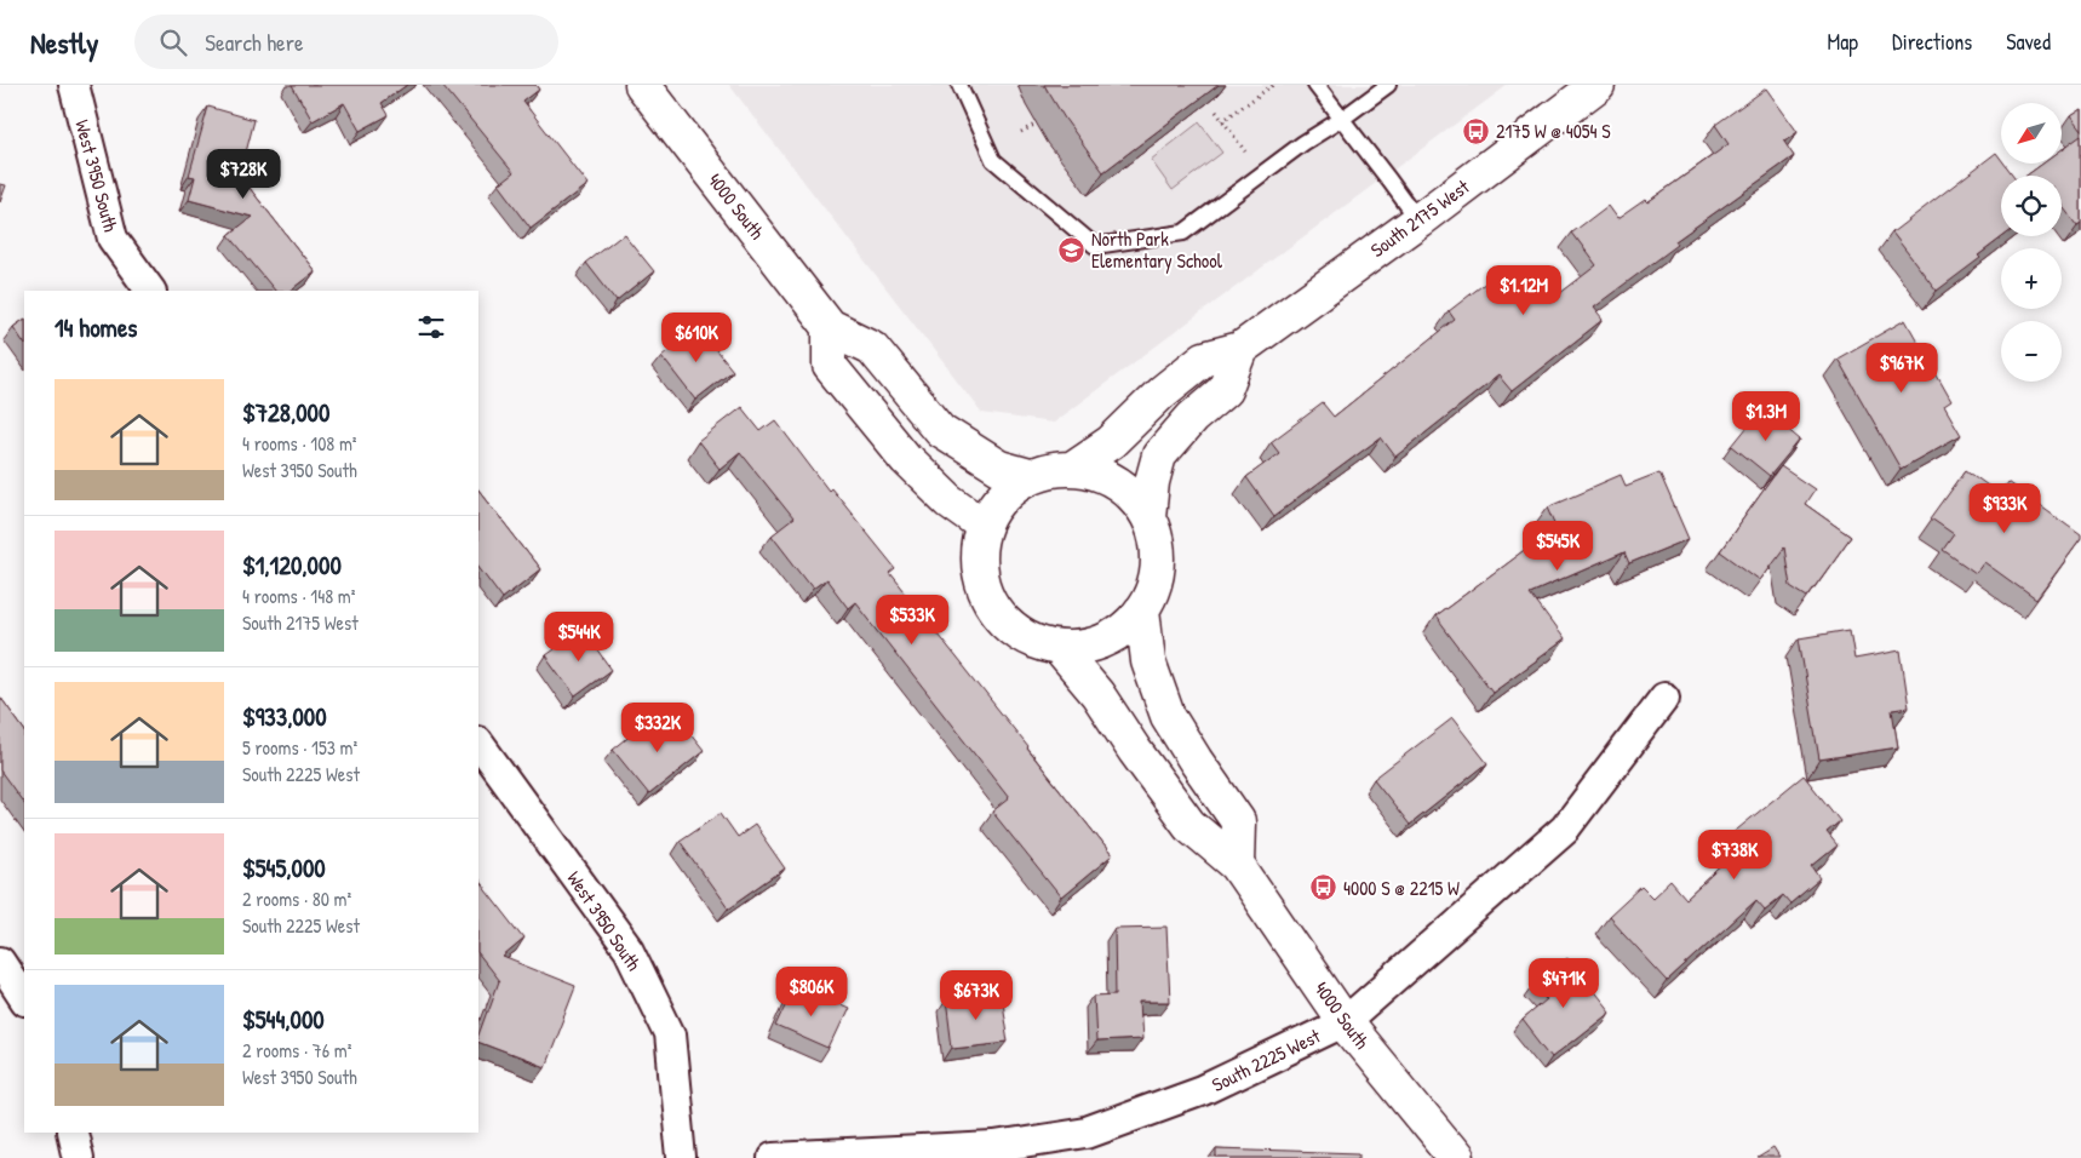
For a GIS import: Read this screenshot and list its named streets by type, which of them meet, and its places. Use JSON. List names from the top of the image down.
{
  "streets": {
    "street": [
      "West 3950 South",
      "4000 South",
      "South 2175 West",
      "South 2225 West"
    ]
  },
  "crossings": [
    ["4000 South", "South 2175 West"],
    ["4000 South", "South 2225 West"]
  ],
  "places": {
    "bus stop": ["2175 W @ 4054 S", "4000 S @ 2215 W"],
    "school or university": ["North Park Elementary School"]
  },
  "north": "bottom left",
  "page": {
    "header": "Nestly",
    "search": "Search here",
    "nav": ["Map", "Directions", "Saved"],
    "map_buttons": ["+", "−"],
    "price": [
      "$728K",
      "$1.12M",
      "$610K",
      "$967K",
      "$1.3M",
      "$933K",
      "$545K",
      "$533K",
      "$544K",
      "$332K",
      "$738K",
      "$471K",
      "$806K",
      "$673K"
    ],
    "heading": "14 homes",
    "list": [
      {
        "name": "$728,000",
        "note": "4 rooms · 108 m² · West 3950 South"
      },
      {
        "name": "$1,120,000",
        "note": "4 rooms · 148 m² · South 2175 West"
      },
      {
        "name": "$933,000",
        "note": "5 rooms · 153 m² · South 2225 West"
      },
      {
        "name": "$545,000",
        "note": "2 rooms · 80 m² · South 2225 West"
      },
      {
        "name": "$544,000",
        "note": "2 rooms · 76 m² · West 3950 South"
      }
    ]
  }
}
